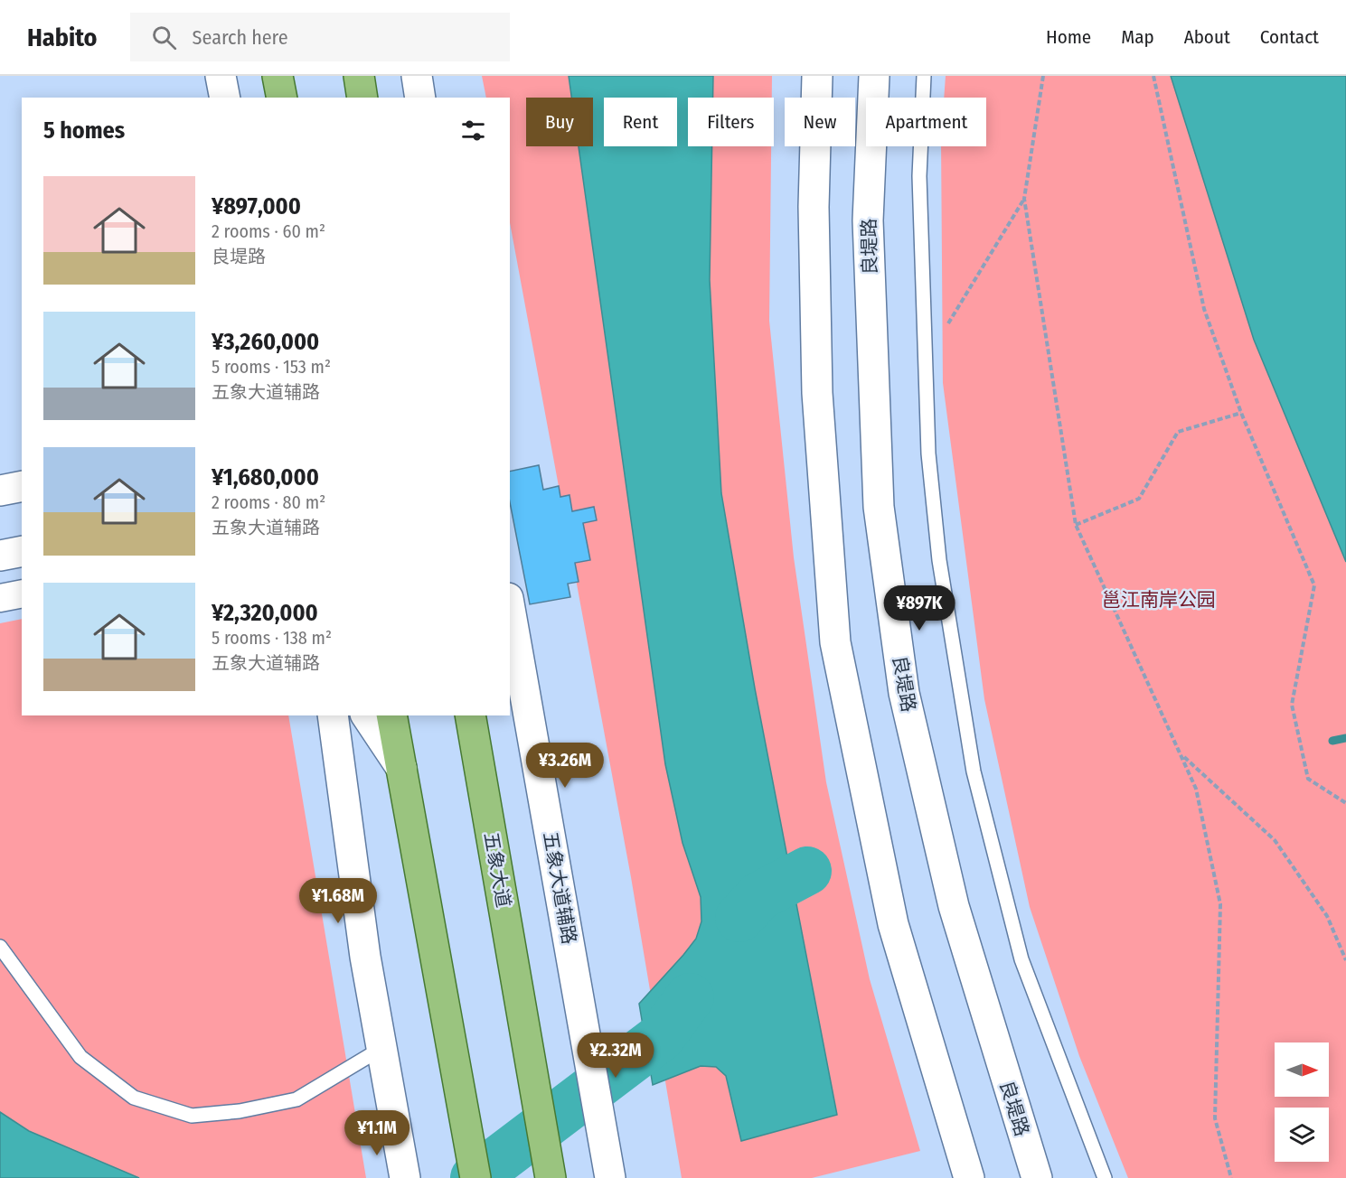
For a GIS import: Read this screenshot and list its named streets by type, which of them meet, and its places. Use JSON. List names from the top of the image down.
{
  "streets": {
    "main road": ["良堤路", "五象大道", "五象大道辅路"]
  },
  "parks": ["邕江南岸公园"],
  "north": "right",
  "page": {
    "header": "Habito",
    "search": "Search here",
    "nav": [
      "Home",
      "Map",
      "About",
      "Contact"
    ],
    "chip": [
      "Buy",
      "Rent",
      "Filters",
      "New",
      "Apartment"
    ],
    "heading": "5 homes",
    "list": [
      {
        "name": "¥897,000",
        "note": "2 rooms · 60 m² · 良堤路"
      },
      {
        "name": "¥3,260,000",
        "note": "5 rooms · 153 m² · 五象大道辅路"
      },
      {
        "name": "¥1,680,000",
        "note": "2 rooms · 80 m² · 五象大道辅路"
      },
      {
        "name": "¥2,320,000",
        "note": "5 rooms · 138 m² · 五象大道辅路"
      }
    ],
    "price": [
      "¥897K",
      "¥3.26M",
      "¥1.68M",
      "¥2.32M",
      "¥1.1M"
    ]
  }
}
